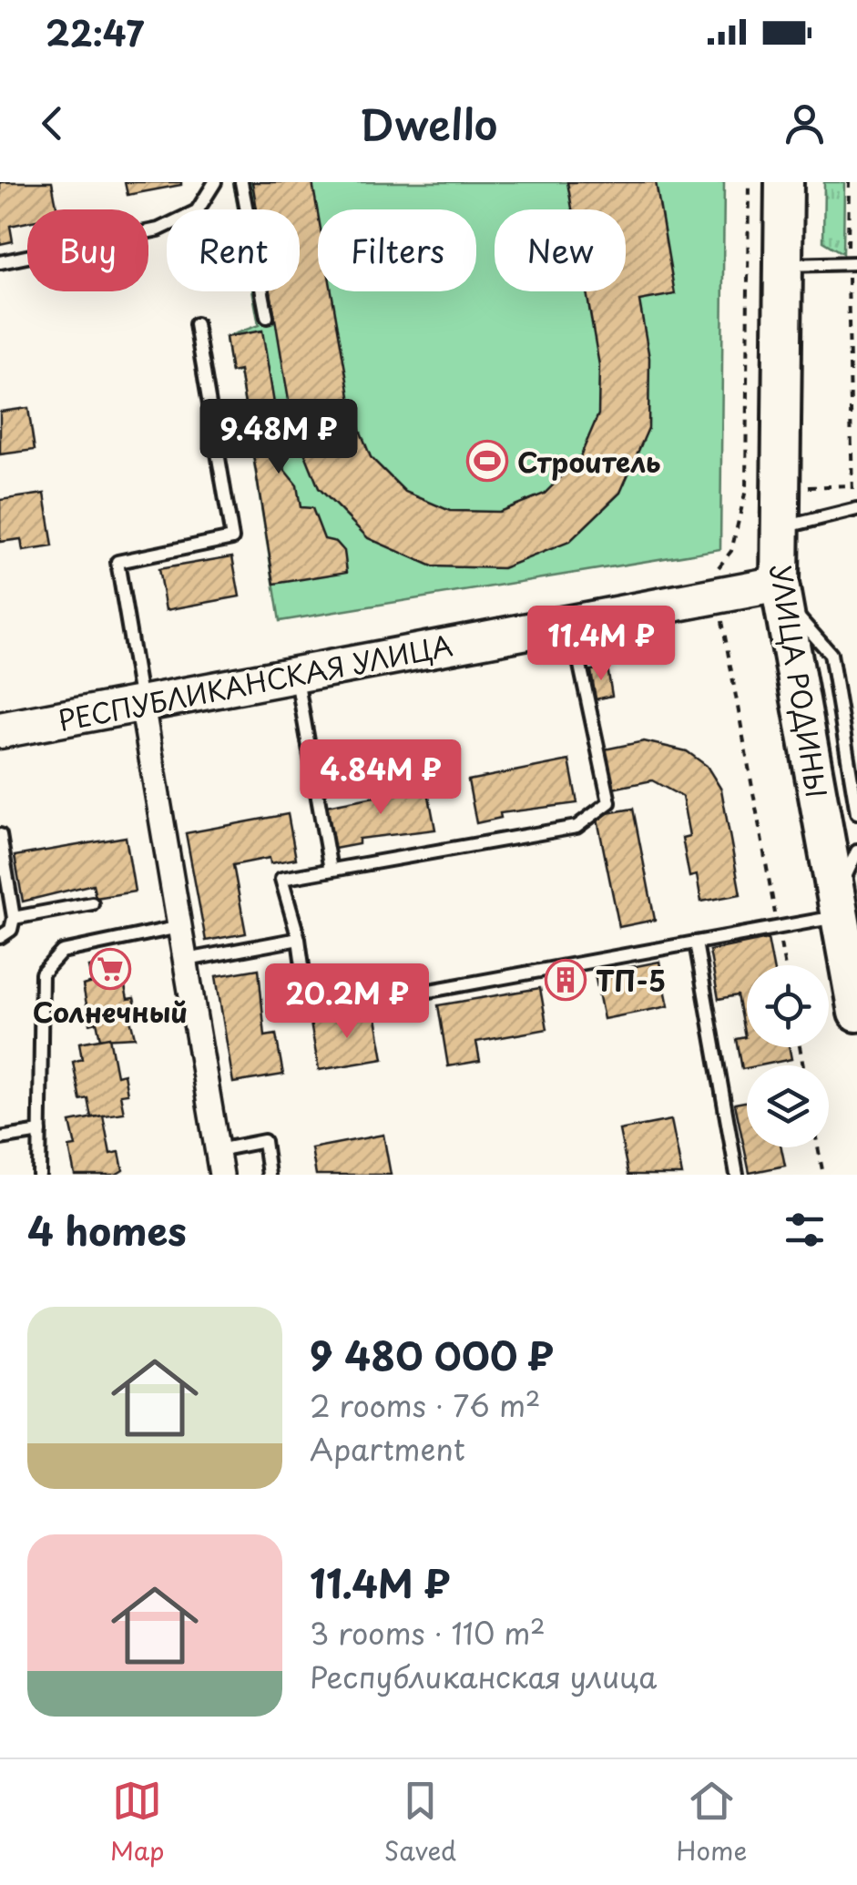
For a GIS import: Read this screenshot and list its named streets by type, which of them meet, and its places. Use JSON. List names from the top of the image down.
{
  "streets": {
    "main road": ["УЛИЦА РОДИНЫ"],
    "street": ["РЕСПУБЛИКАНСКАЯ УЛИЦА"]
  },
  "crossings": [
    ["УЛИЦА РОДИНЫ", "РЕСПУБЛИКАНСКАЯ УЛИЦА"]
  ],
  "places": {
    "sports": ["Строитель"],
    "supermarket": ["Солнечный"],
    "building": ["ТП-5"]
  },
  "page": {
    "status": "22:47",
    "header": "Dwello",
    "chip": [
      "Buy",
      "Rent",
      "Filters",
      "New"
    ],
    "price": [
      "9.48M ₽",
      "11.4M ₽",
      "4.84M ₽",
      "20.2M ₽"
    ],
    "heading": "4 homes",
    "list": [
      {
        "name": "9 480 000 ₽",
        "note": "2 rooms · 76 m² · Apartment"
      },
      {
        "name": "11.4M ₽",
        "note": "3 rooms · 110 m² · Республиканская улица"
      }
    ],
    "tabs": ["Map", "Saved", "Home"]
  }
}
